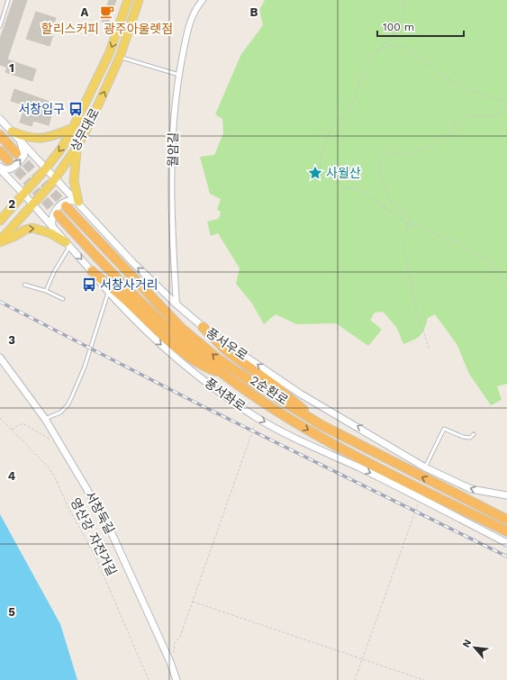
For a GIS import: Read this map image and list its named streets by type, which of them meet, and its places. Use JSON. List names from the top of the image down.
{
  "streets": {
    "highway": ["2순환로"],
    "main road": ["상무대로"],
    "street": [
      "월암길",
      "풍서우로",
      "풍서좌로",
      "서창둑길"
    ],
    "path": ["영산강 자전거길"]
  },
  "crossings": [
    ["상무대로", "풍서우로"],
    ["상무대로", "풍서좌로"],
    ["월암길", "풍서우로"]
  ],
  "one_way": ["풍서우로", "풍서좌로"],
  "places": {
    "cafe": ["할리스커피 광주아울렛점"],
    "bus stop": ["서창입구", "서창사거리"],
    "place": ["사월산"]
  },
  "scale_bar": "100 m",
  "north": "top left",
  "grid": {
    "columns": ["A", "B"],
    "rows": [
      "1",
      "2",
      "3",
      "4",
      "5"
    ]
  }
}
